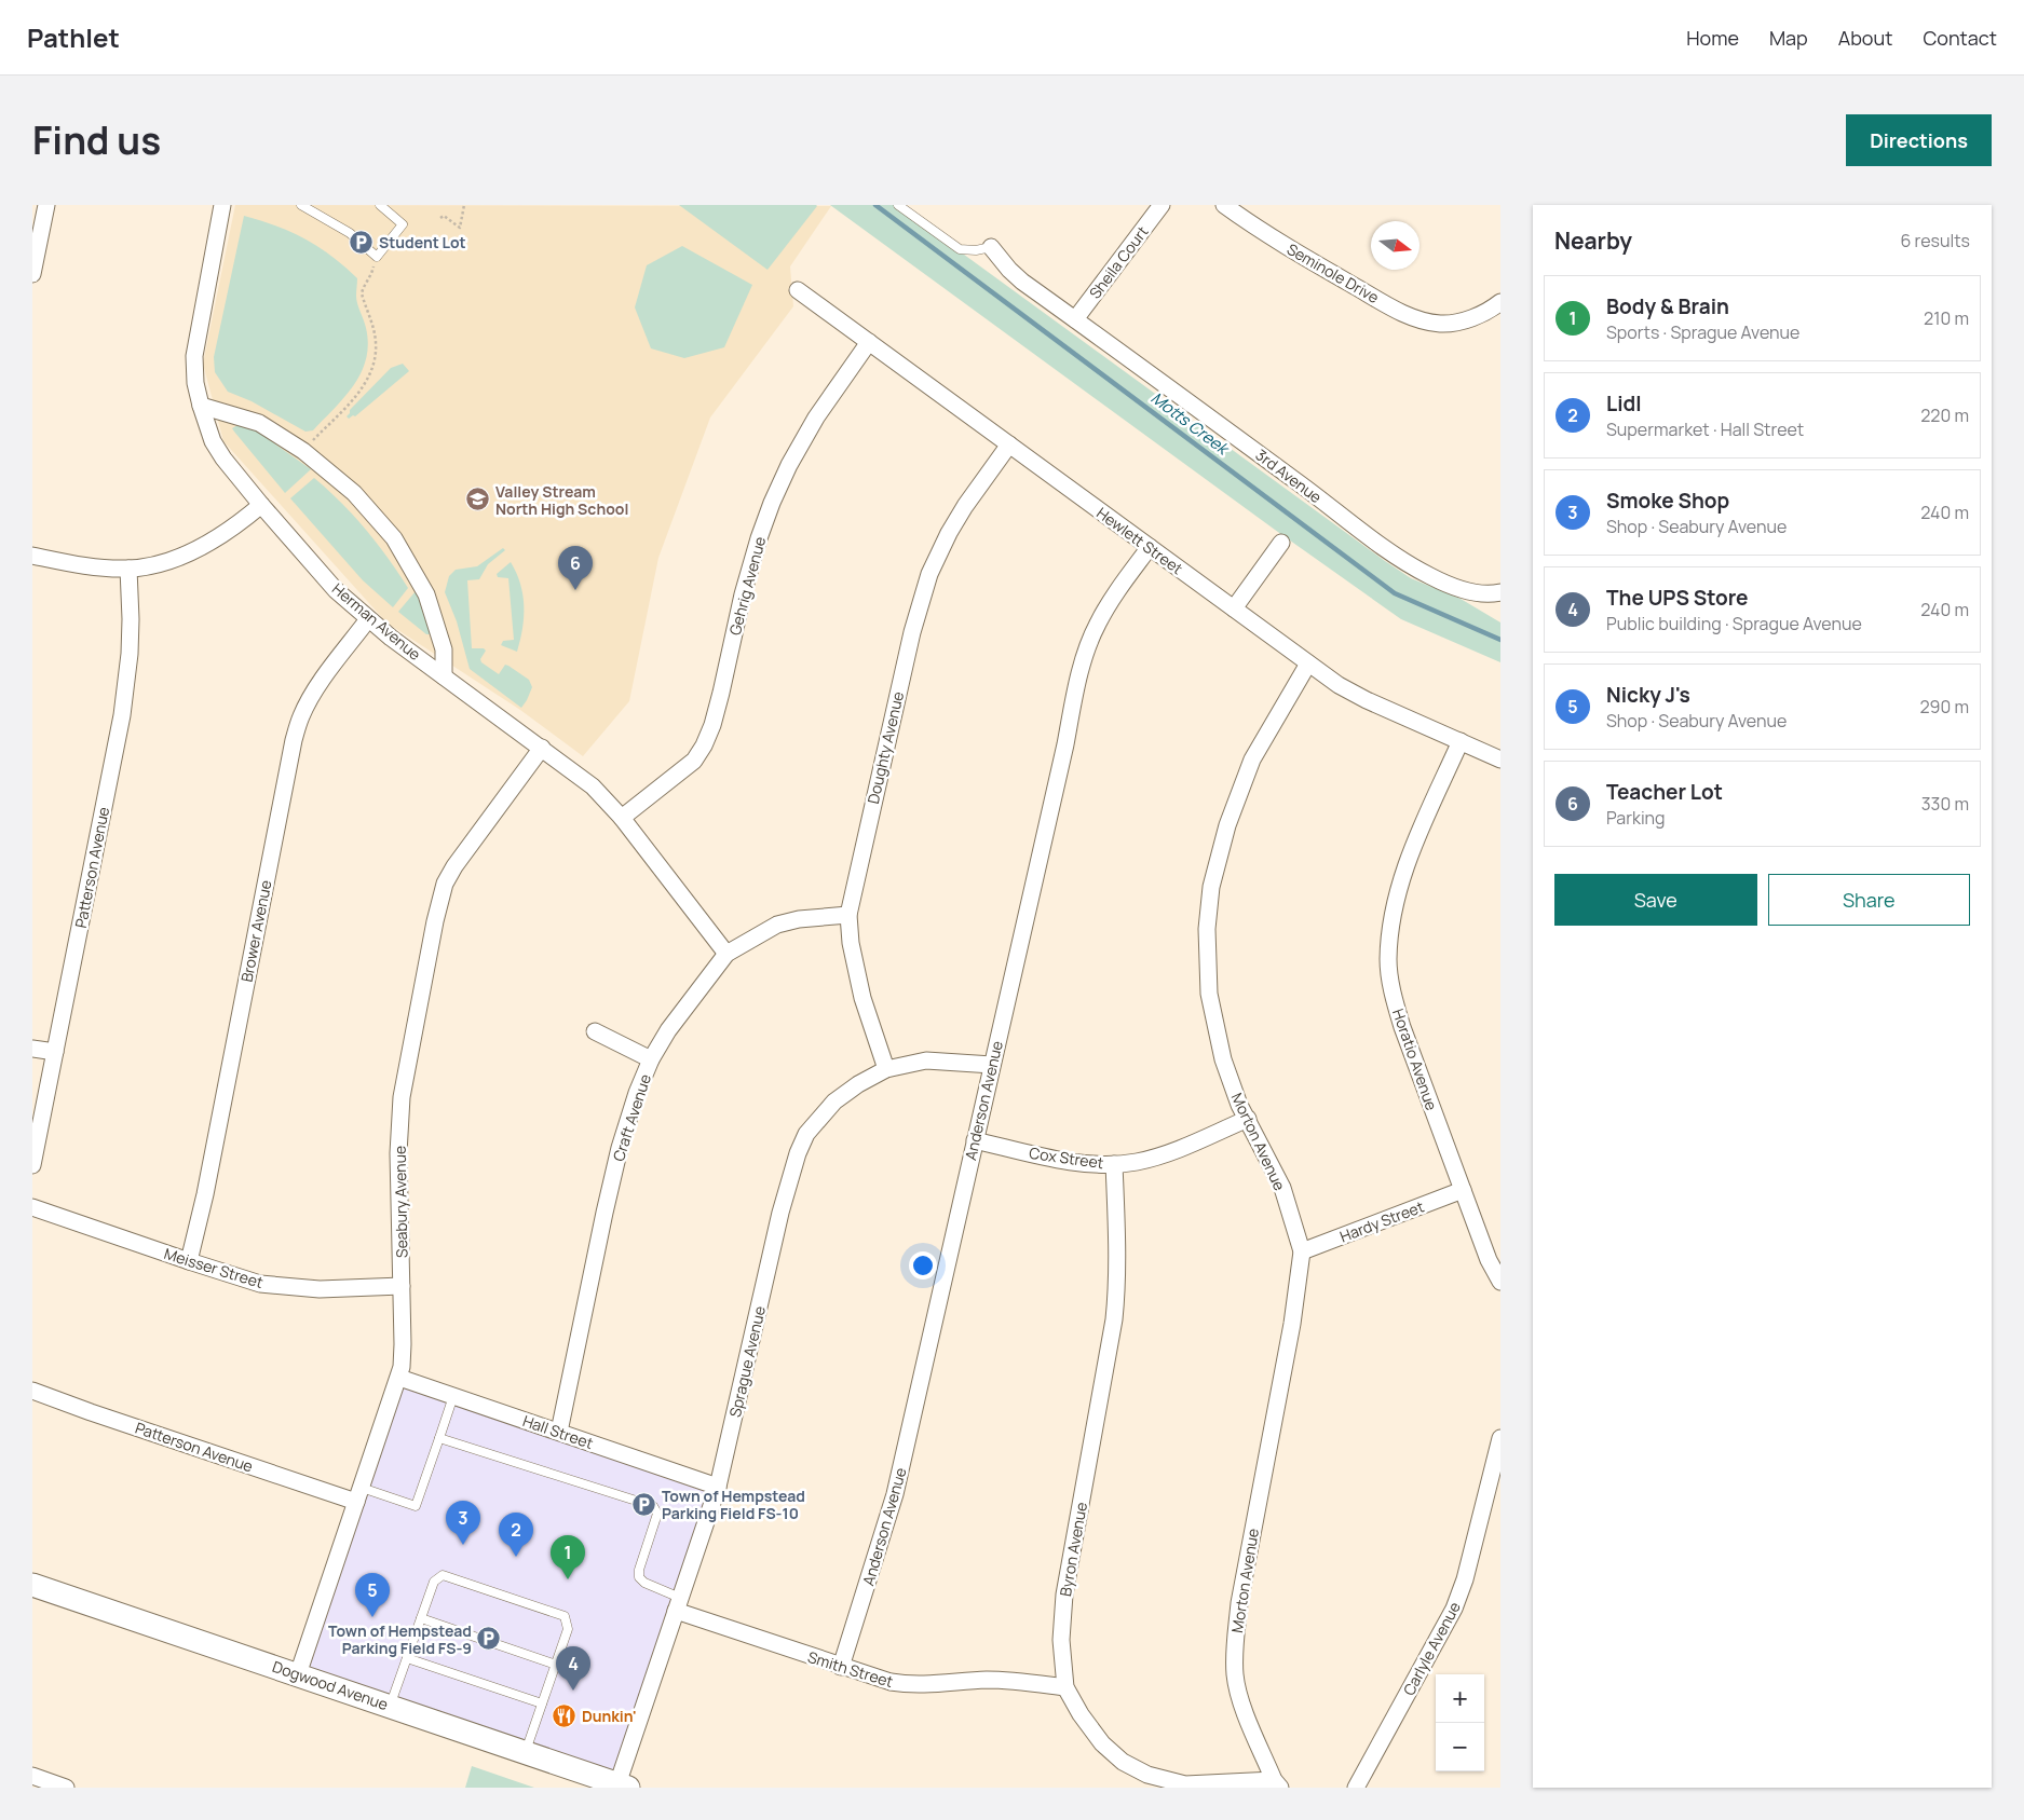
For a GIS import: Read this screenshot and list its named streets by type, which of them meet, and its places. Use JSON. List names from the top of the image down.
{
  "streets": {
    "street": [
      "Sheila Court",
      "Seminole Drive",
      "3rd Avenue",
      "Hewlett Street",
      "Gehrig Avenue",
      "Herman Avenue",
      "Doughty Avenue",
      "Patterson Avenue",
      "Brower Avenue",
      "Horatio Avenue",
      "Anderson Avenue",
      "Craft Avenue",
      "Morton Avenue",
      "Cox Street",
      "Seabury Avenue",
      "Hardy Street",
      "Meisser Street",
      "Sprague Avenue",
      "Hall Street",
      "Byron Avenue",
      "Carlyle Avenue",
      "Smith Street",
      "Dogwood Avenue"
    ]
  },
  "crossings": [
    ["Sheila Court", "3rd Avenue"],
    ["Hewlett Street", "Gehrig Avenue"],
    ["Hewlett Street", "Doughty Avenue"],
    ["Hewlett Street", "Horatio Avenue"],
    ["Hewlett Street", "Anderson Avenue"],
    ["Hewlett Street", "Morton Avenue"],
    ["Gehrig Avenue", "Herman Avenue"],
    ["Herman Avenue", "Brower Avenue"],
    ["Herman Avenue", "Craft Avenue"],
    ["Herman Avenue", "Seabury Avenue"],
    ["Doughty Avenue", "Craft Avenue"],
    ["Doughty Avenue", "Sprague Avenue"],
    ["Patterson Avenue", "Seabury Avenue"],
    ["Brower Avenue", "Meisser Street"],
    ["Horatio Avenue", "Hardy Street"],
    ["Anderson Avenue", "Cox Street"],
    ["Anderson Avenue", "Sprague Avenue"],
    ["Anderson Avenue", "Smith Street"],
    ["Craft Avenue", "Hall Street"],
    ["Morton Avenue", "Cox Street"],
    ["Morton Avenue", "Hardy Street"],
    ["Morton Avenue", "Byron Avenue"],
    ["Cox Street", "Byron Avenue"],
    ["Seabury Avenue", "Meisser Street"],
    ["Seabury Avenue", "Hall Street"],
    ["Seabury Avenue", "Dogwood Avenue"],
    ["Sprague Avenue", "Hall Street"],
    ["Sprague Avenue", "Smith Street"],
    ["Sprague Avenue", "Dogwood Avenue"],
    ["Byron Avenue", "Smith Street"]
  ],
  "water": ["Motts Creek"],
  "places": {
    "parking": ["Student Lot", "Town of Hempstead Parking Field FS-10", "Town of Hempstead Parking Field FS-9"],
    "school or university": ["Valley Stream North High School"],
    "restaurant": ["Dunkin'"]
  },
  "north": "right",
  "page": {
    "header": "Pathlet",
    "nav": [
      "Home",
      "Map",
      "About",
      "Contact"
    ],
    "title": "Find us",
    "buttons": [
      "Directions",
      ["Save", "Share"]
    ],
    "heading": ["Nearby", "6 results"],
    "list": [
      {
        "mark": "1",
        "name": "Body & Brain",
        "note": "Sports · Sprague Avenue",
        "value": "210 m"
      },
      {
        "mark": "2",
        "name": "Lidl",
        "note": "Supermarket · Hall Street",
        "value": "220 m"
      },
      {
        "mark": "3",
        "name": "Smoke Shop",
        "note": "Shop · Seabury Avenue",
        "value": "240 m"
      },
      {
        "mark": "4",
        "name": "The UPS Store",
        "note": "Public building · Sprague Avenue",
        "value": "240 m"
      },
      {
        "mark": "5",
        "name": "Nicky J's",
        "note": "Shop · Seabury Avenue",
        "value": "290 m"
      },
      {
        "mark": "6",
        "name": "Teacher Lot",
        "note": "Parking",
        "value": "330 m"
      }
    ],
    "pins": [
      "6",
      "3",
      "2",
      "1",
      "5",
      "4"
    ],
    "map_buttons": ["+", "−"]
  }
}
